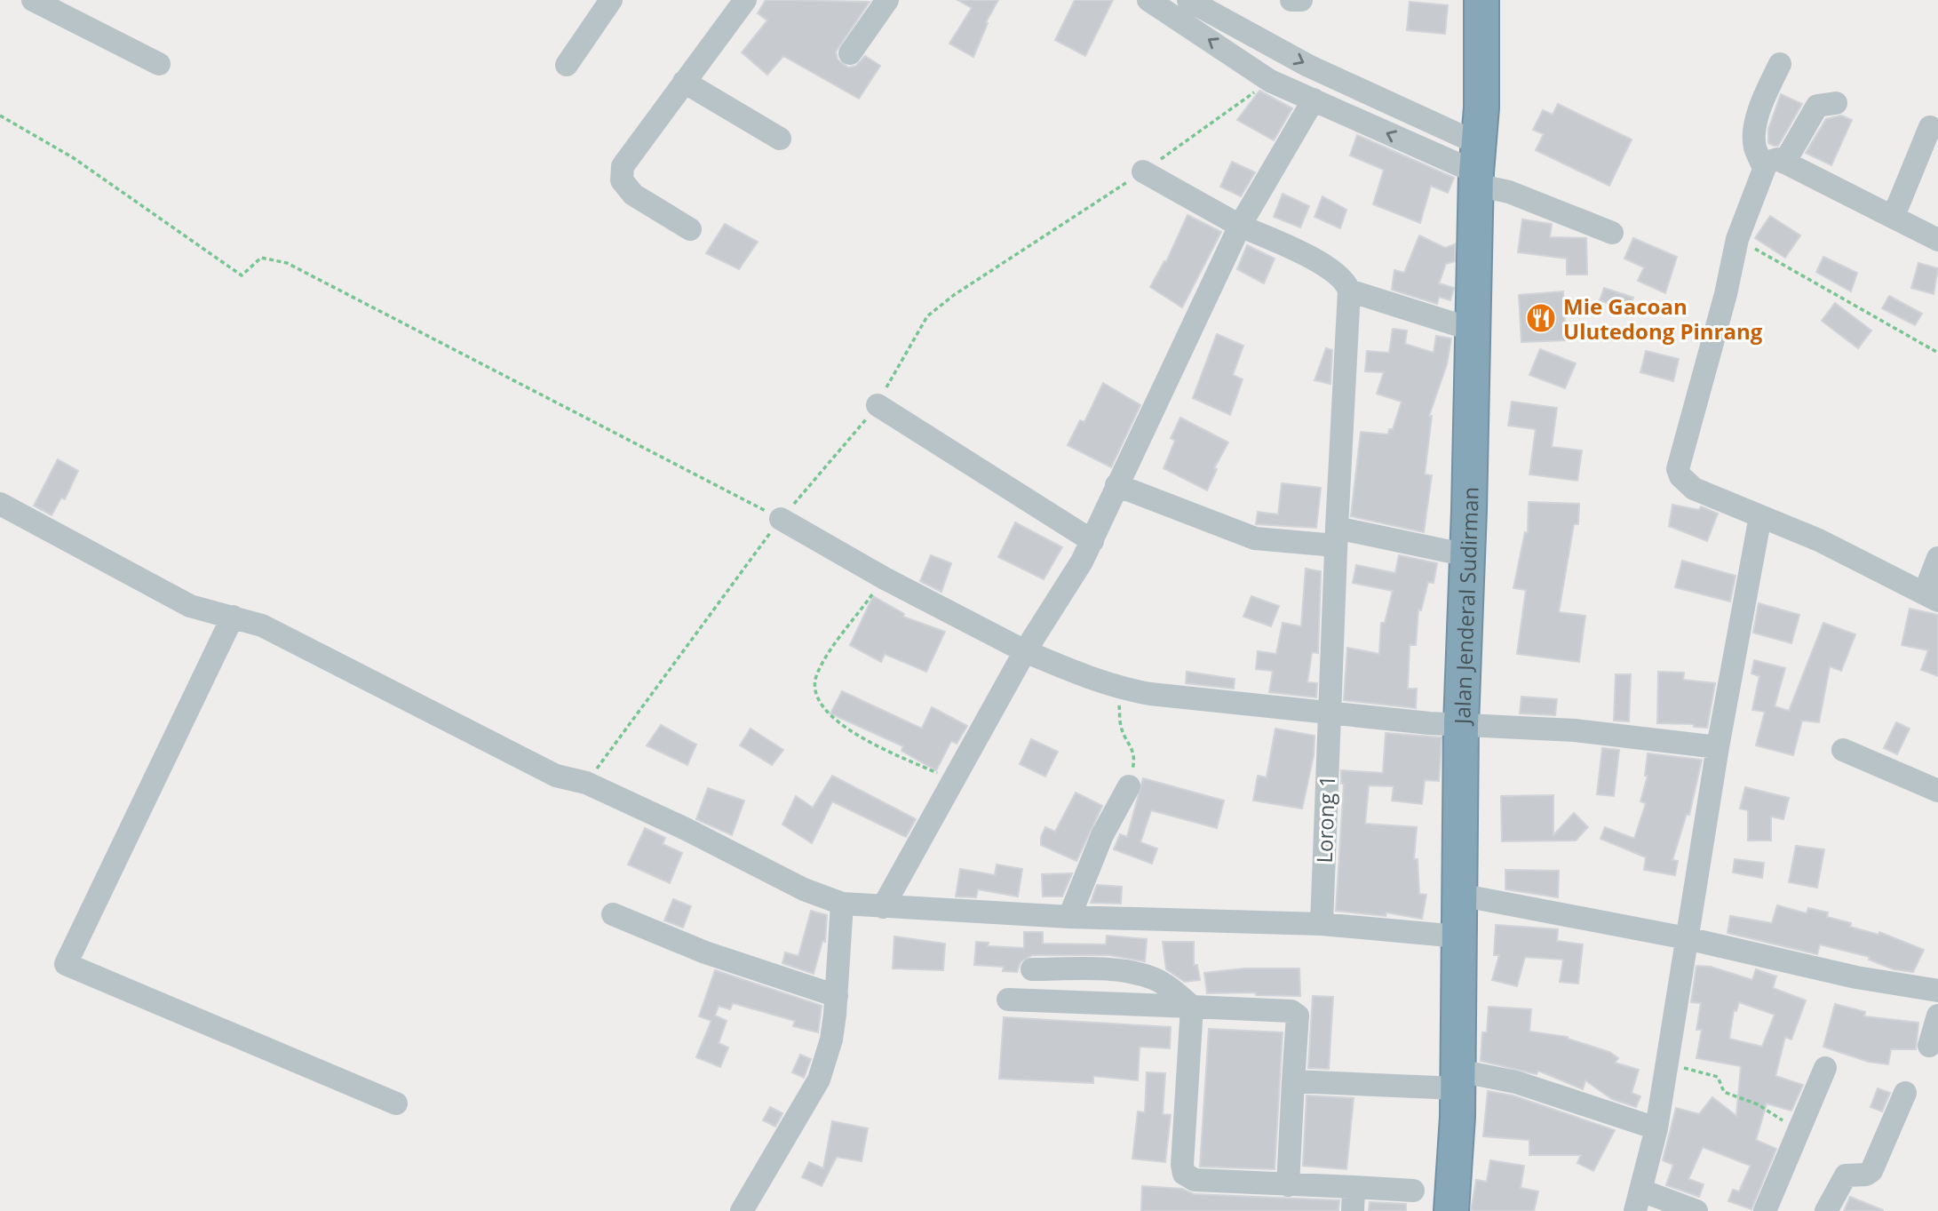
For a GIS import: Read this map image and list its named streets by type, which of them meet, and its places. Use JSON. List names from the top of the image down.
{
  "streets": {
    "highway": ["Jalan Jenderal Sudirman"],
    "street": ["Lorong 1"]
  },
  "places": {
    "restaurant": ["Mie Gacoan Ulutedong Pinrang"]
  }
}
